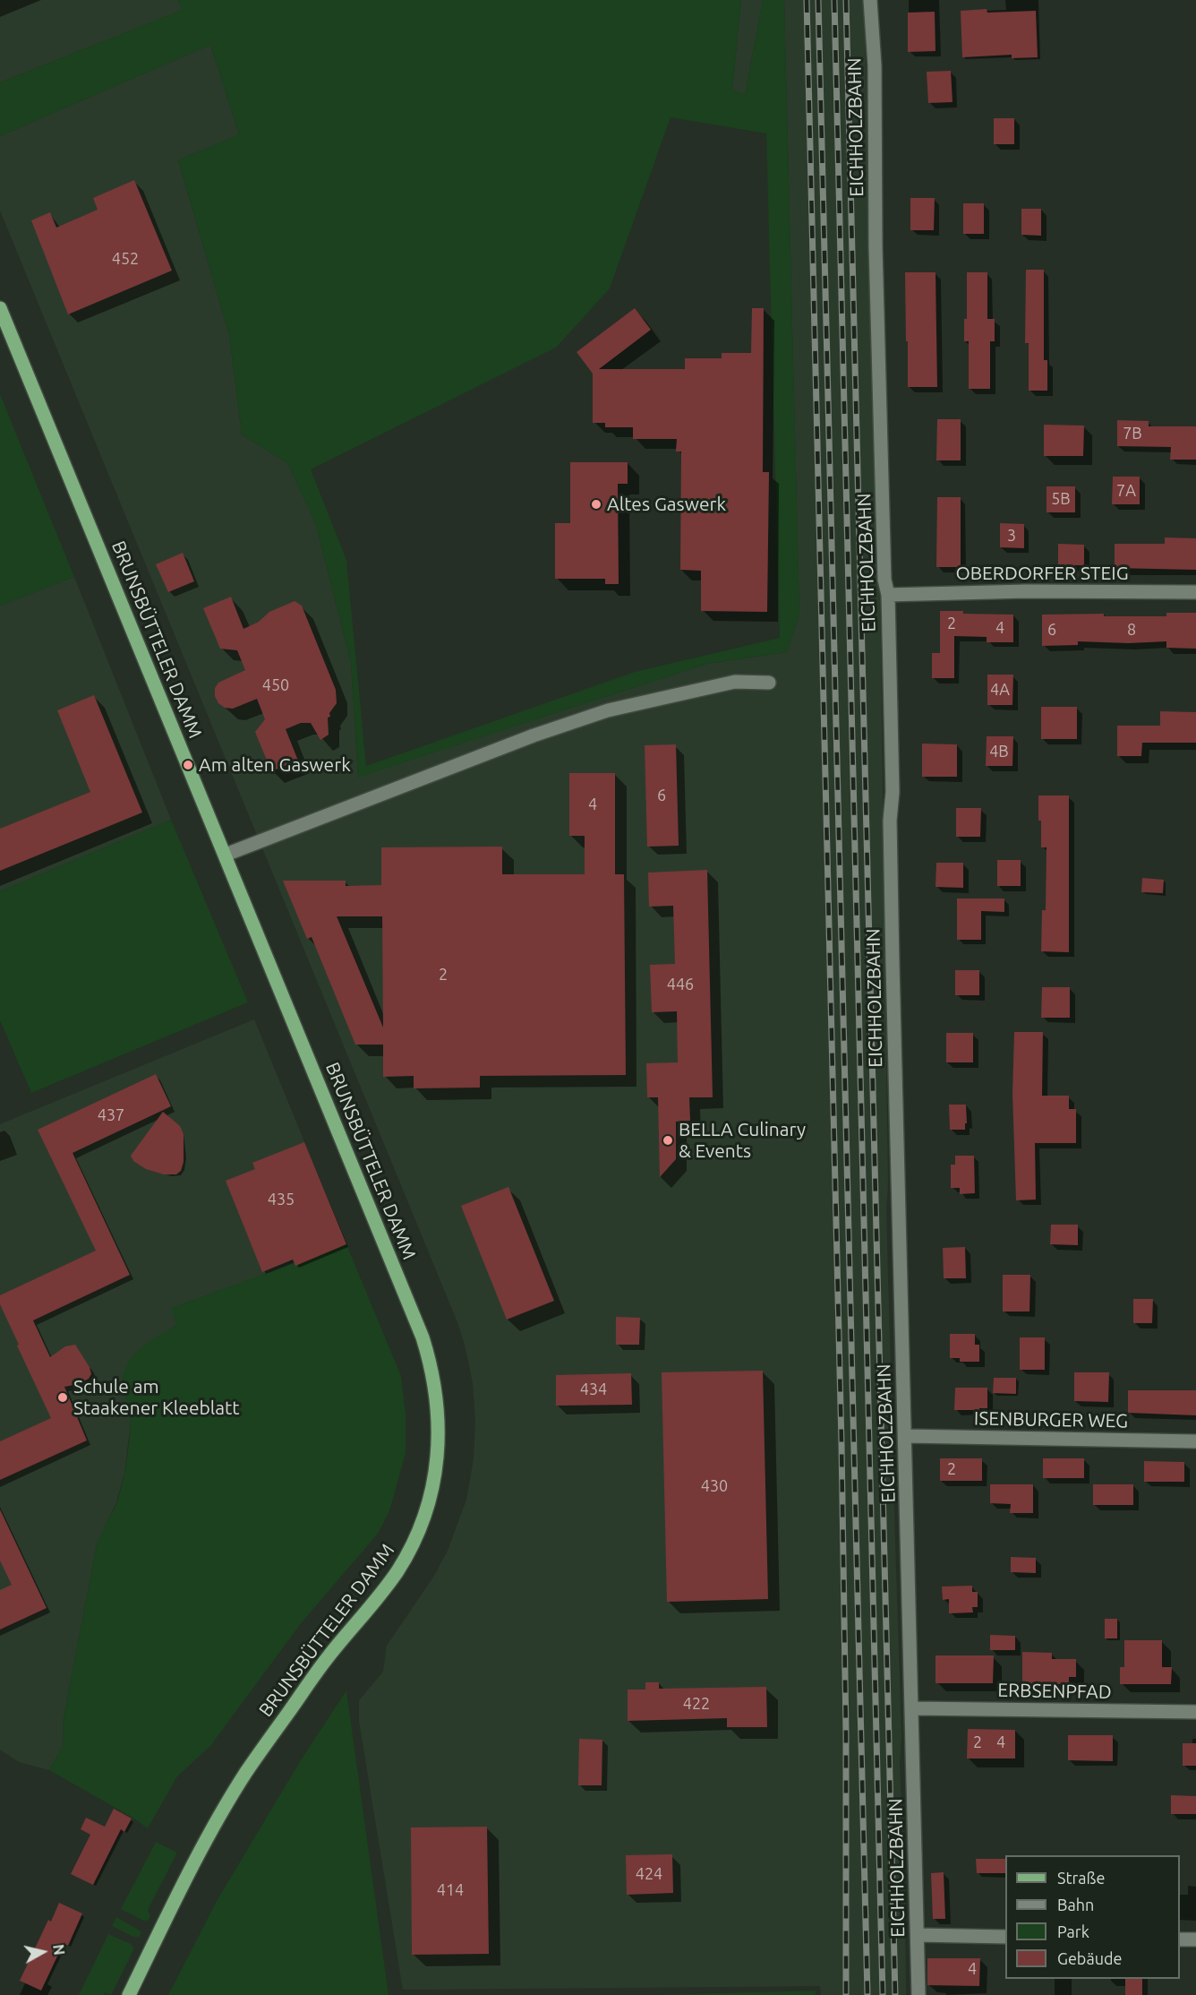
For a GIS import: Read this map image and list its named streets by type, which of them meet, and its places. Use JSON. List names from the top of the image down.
{
  "streets": {
    "main road": ["BRUNSBÜTTELER DAMM"],
    "street": [
      "EICHHOLZBAHN",
      "OBERDORFER STEIG",
      "ISENBURGER WEG",
      "ERBSENPFAD"
    ]
  },
  "crossings": [
    ["EICHHOLZBAHN", "OBERDORFER STEIG"],
    ["EICHHOLZBAHN", "ISENBURGER WEG"],
    ["EICHHOLZBAHN", "ERBSENPFAD"]
  ],
  "places": [
    "Altes Gaswerk",
    "Am alten Gaswerk",
    "BELLA Culinary & Events",
    "Schule am Staakener Kleeblatt"
  ],
  "house_numbers": [
    "452",
    "7B",
    "7A",
    "5B",
    "3",
    "2",
    "4",
    "6",
    "8",
    "450",
    "4A",
    "4B",
    "6",
    "4",
    "2",
    "446",
    "437",
    "435",
    "434",
    "2",
    "430",
    "422",
    "2",
    "4",
    "424",
    "414",
    "4"
  ],
  "legend": [
    "Straße",
    "Bahn",
    "Park",
    "Gebäude"
  ],
  "north": "right"
}
